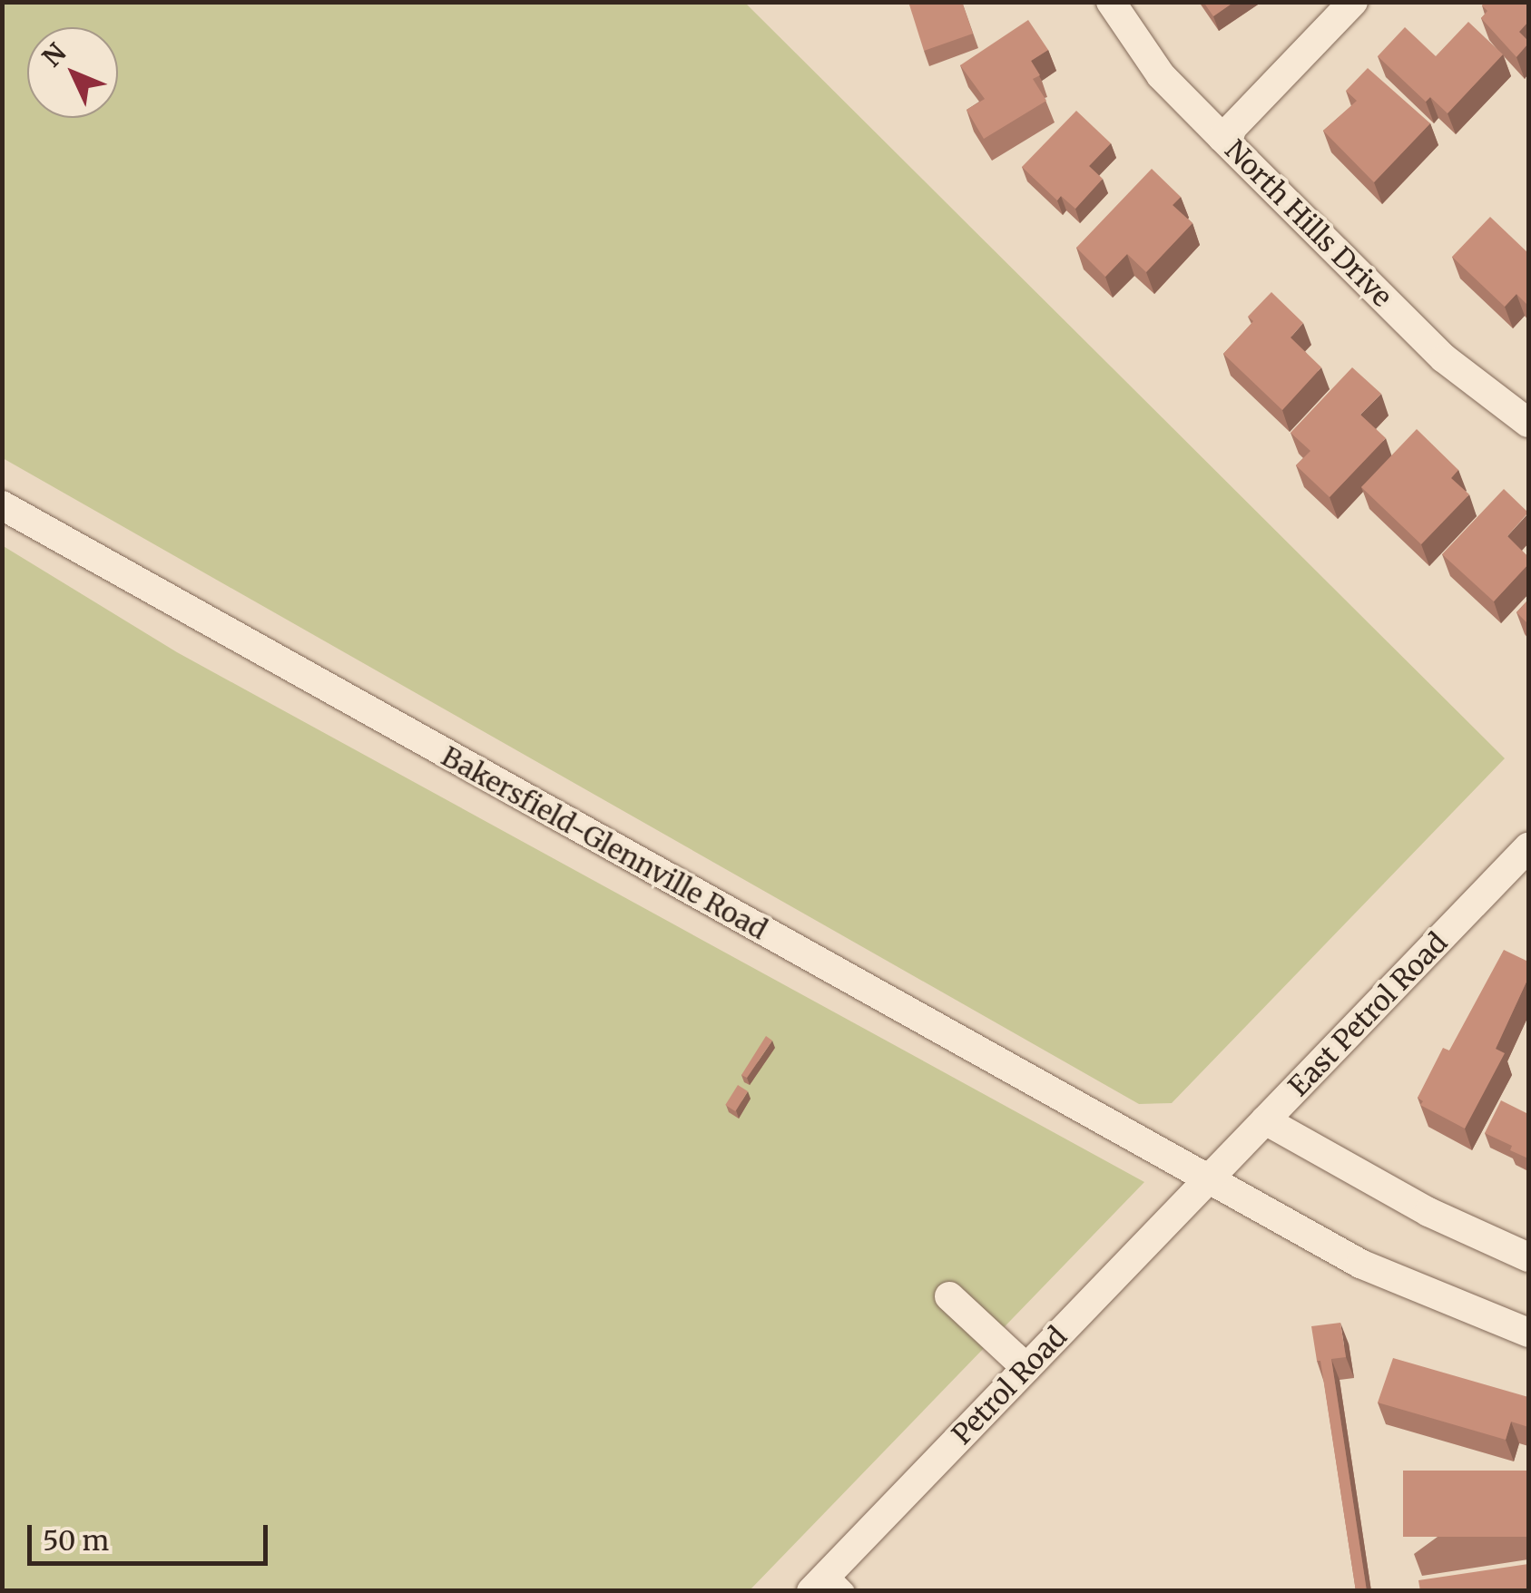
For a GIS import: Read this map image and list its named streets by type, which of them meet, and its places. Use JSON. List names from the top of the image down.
{
  "streets": {
    "street": [
      "North Hills Drive",
      "Bakersfield-Glennville Road",
      "East Petrol Road",
      "Petrol Road"
    ]
  },
  "crossings": [
    ["Bakersfield-Glennville Road", "East Petrol Road"],
    ["Bakersfield-Glennville Road", "Petrol Road"],
    ["East Petrol Road", "Petrol Road"]
  ],
  "scale_bar": "50 m",
  "north": "top left"
}
